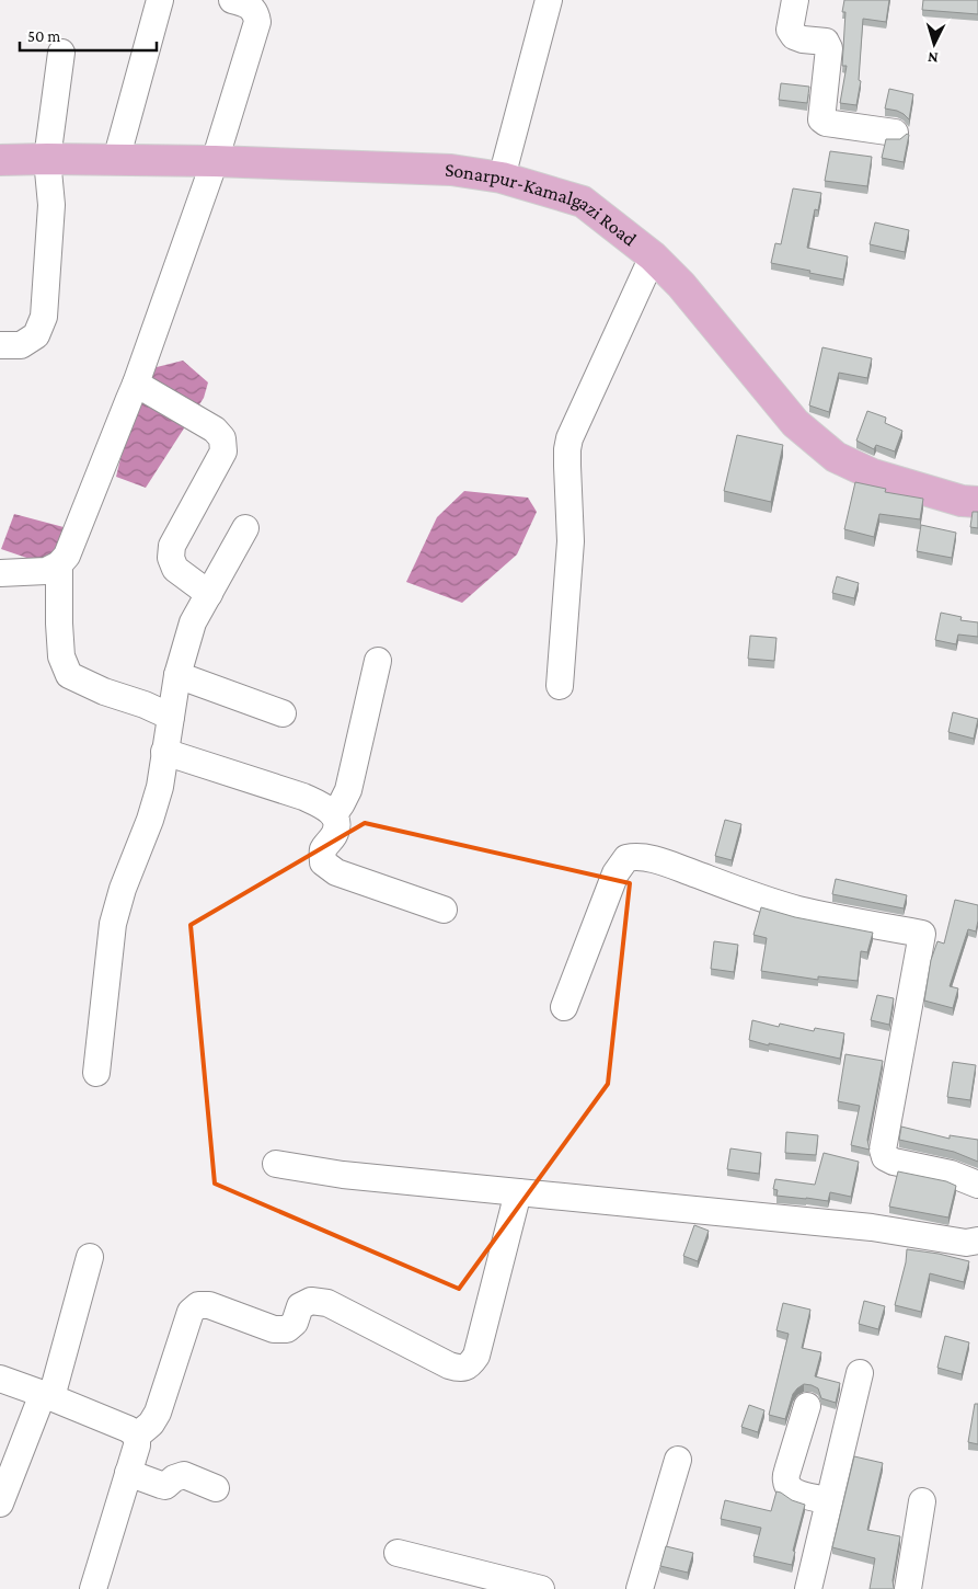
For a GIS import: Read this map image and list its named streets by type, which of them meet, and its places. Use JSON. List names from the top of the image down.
{
  "streets": {
    "main road": ["Sonarpur-Kamalgazi Road"]
  },
  "scale_bar": "50 m",
  "north": "bottom"
}
